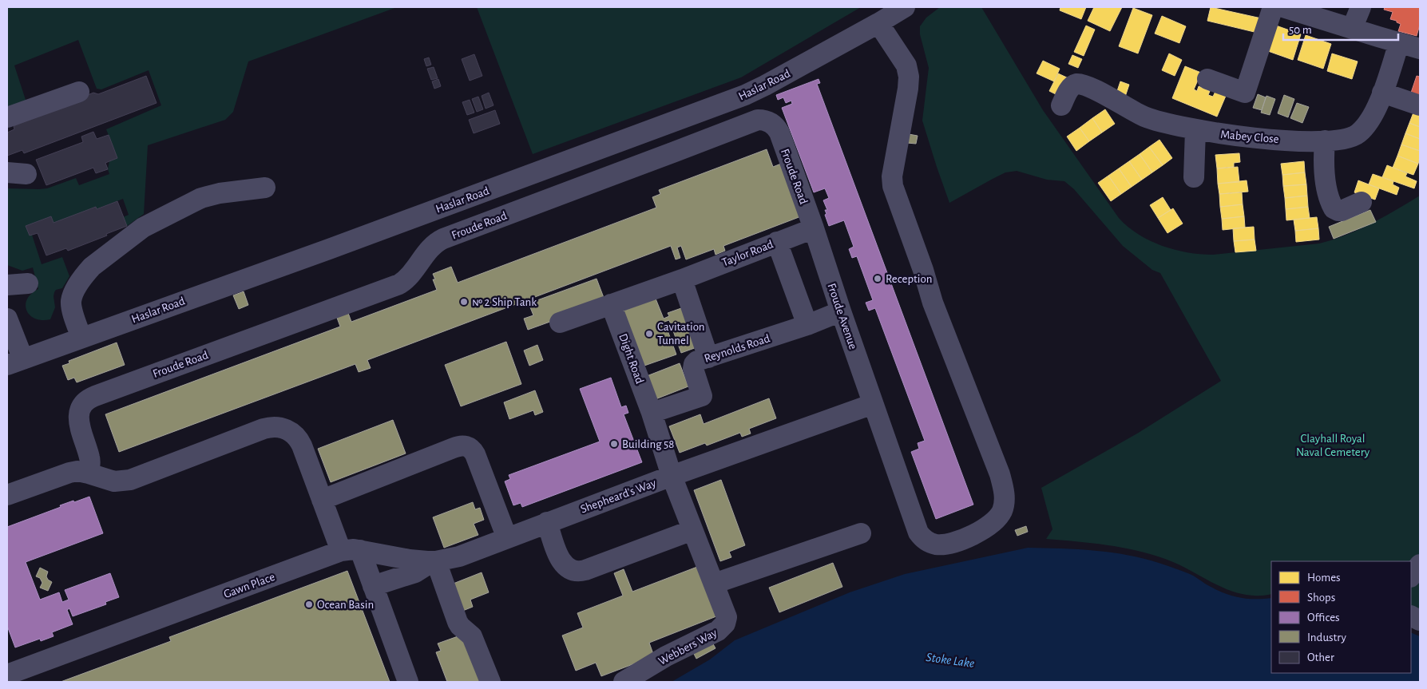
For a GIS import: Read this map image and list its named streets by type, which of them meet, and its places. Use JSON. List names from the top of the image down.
{
  "streets": {
    "street": [
      "Haslar Road",
      "Mabey Close",
      "Froude Road",
      "Taylor Road",
      "Froude Avenue",
      "Reynolds Road",
      "Dight Road",
      "Shepheard's Way",
      "Gawn Place",
      "Webbers Way"
    ]
  },
  "crossings": [
    ["Haslar Road", "Froude Avenue"],
    ["Froude Road", "Taylor Road"],
    ["Froude Road", "Froude Avenue"],
    ["Taylor Road", "Froude Avenue"],
    ["Taylor Road", "Dight Road"],
    ["Froude Avenue", "Reynolds Road"],
    ["Froude Avenue", "Shepheard's Way"],
    ["Reynolds Road", "Dight Road"],
    ["Dight Road", "Shepheard's Way"],
    ["Dight Road", "Webbers Way"],
    ["Shepheard's Way", "Gawn Place"],
    ["Shepheard's Way", "Webbers Way"]
  ],
  "water": ["Stoke Lake"],
  "parks": ["Clayhall Royal Naval Cemetery"],
  "places": [
    "Reception",
    "№ 2 Ship Tank",
    "Cavitation Tunnel",
    "Building 58",
    "Ocean Basin"
  ],
  "legend": [
    "Homes",
    "Shops",
    "Offices",
    "Industry",
    "Other"
  ],
  "scale_bar": "50 m"
}
